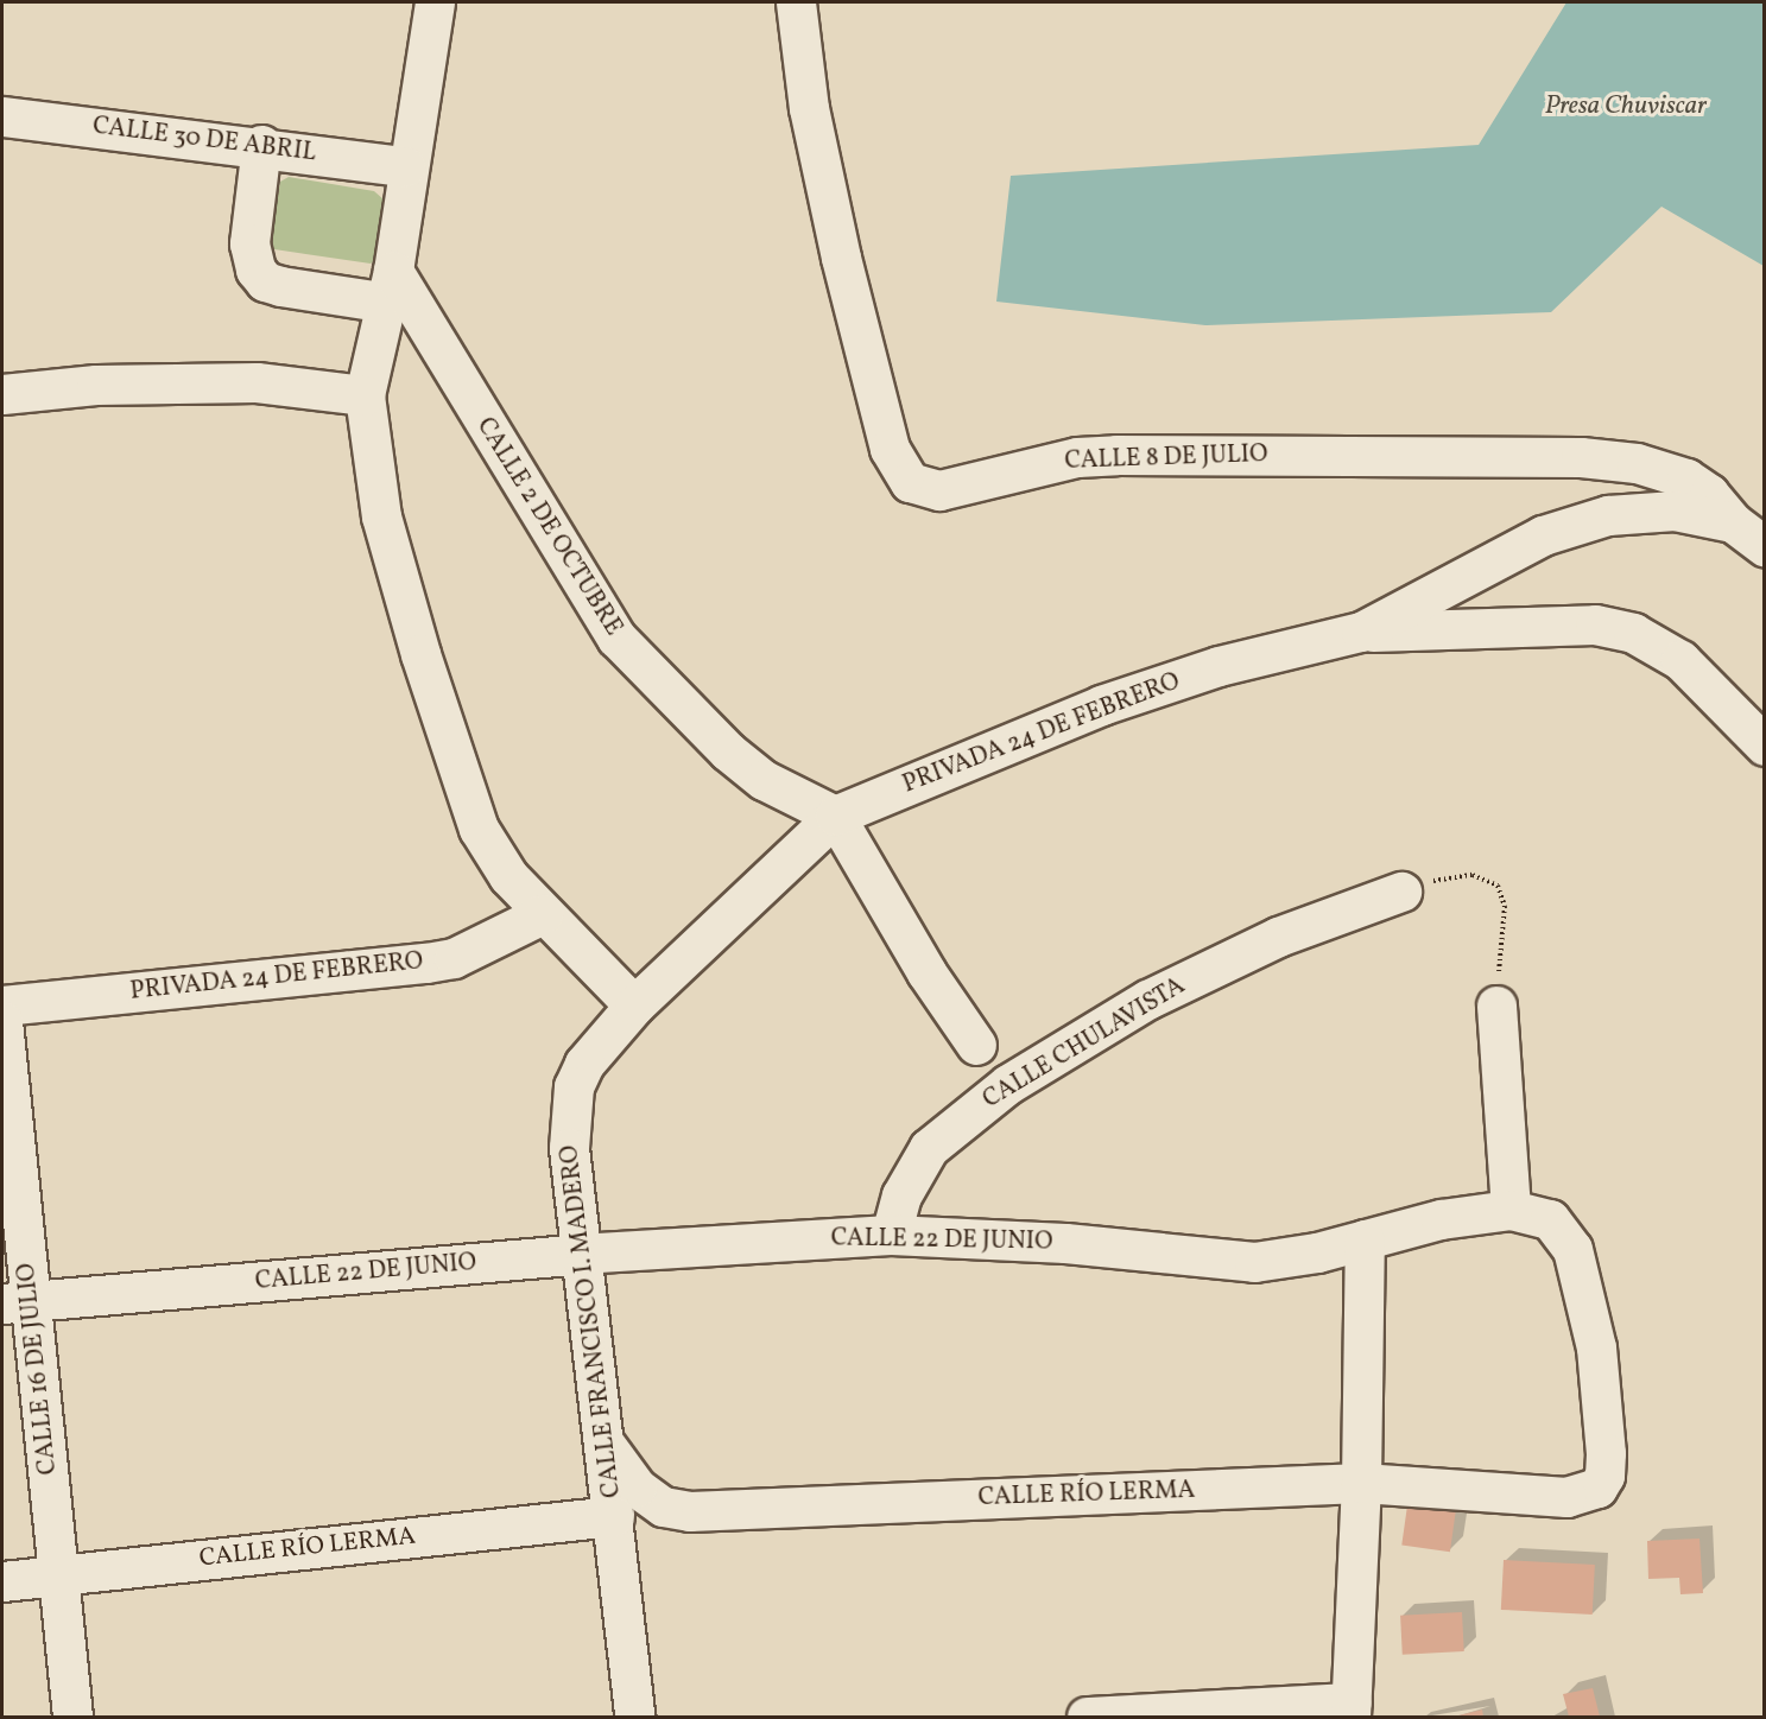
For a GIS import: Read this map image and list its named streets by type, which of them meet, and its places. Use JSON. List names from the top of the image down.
{
  "streets": {
    "street": [
      "CALLE 30 DE ABRIL",
      "CALLE 8 DE JULIO",
      "CALLE 2 DE OCTUBRE",
      "PRIVADA 24 DE FEBRERO",
      "CALLE CHULAVISTA",
      "CALLE 22 DE JUNIO",
      "CALLE FRANCISCO I. MADERO",
      "CALLE 16 DE JULIO",
      "CALLE RÍO LERMA"
    ]
  },
  "crossings": [
    ["CALLE 8 DE JULIO", "PRIVADA 24 DE FEBRERO"],
    ["CALLE 2 DE OCTUBRE", "PRIVADA 24 DE FEBRERO"],
    ["CALLE 2 DE OCTUBRE", "CALLE FRANCISCO I. MADERO"],
    ["PRIVADA 24 DE FEBRERO", "CALLE FRANCISCO I. MADERO"],
    ["CALLE CHULAVISTA", "CALLE 22 DE JUNIO"],
    ["CALLE 22 DE JUNIO", "CALLE FRANCISCO I. MADERO"],
    ["CALLE 22 DE JUNIO", "CALLE 16 DE JULIO"],
    ["CALLE 22 DE JUNIO", "CALLE RÍO LERMA"],
    ["CALLE FRANCISCO I. MADERO", "CALLE RÍO LERMA"],
    ["CALLE 16 DE JULIO", "CALLE RÍO LERMA"]
  ],
  "water": ["Presa Chuviscar"]
}
